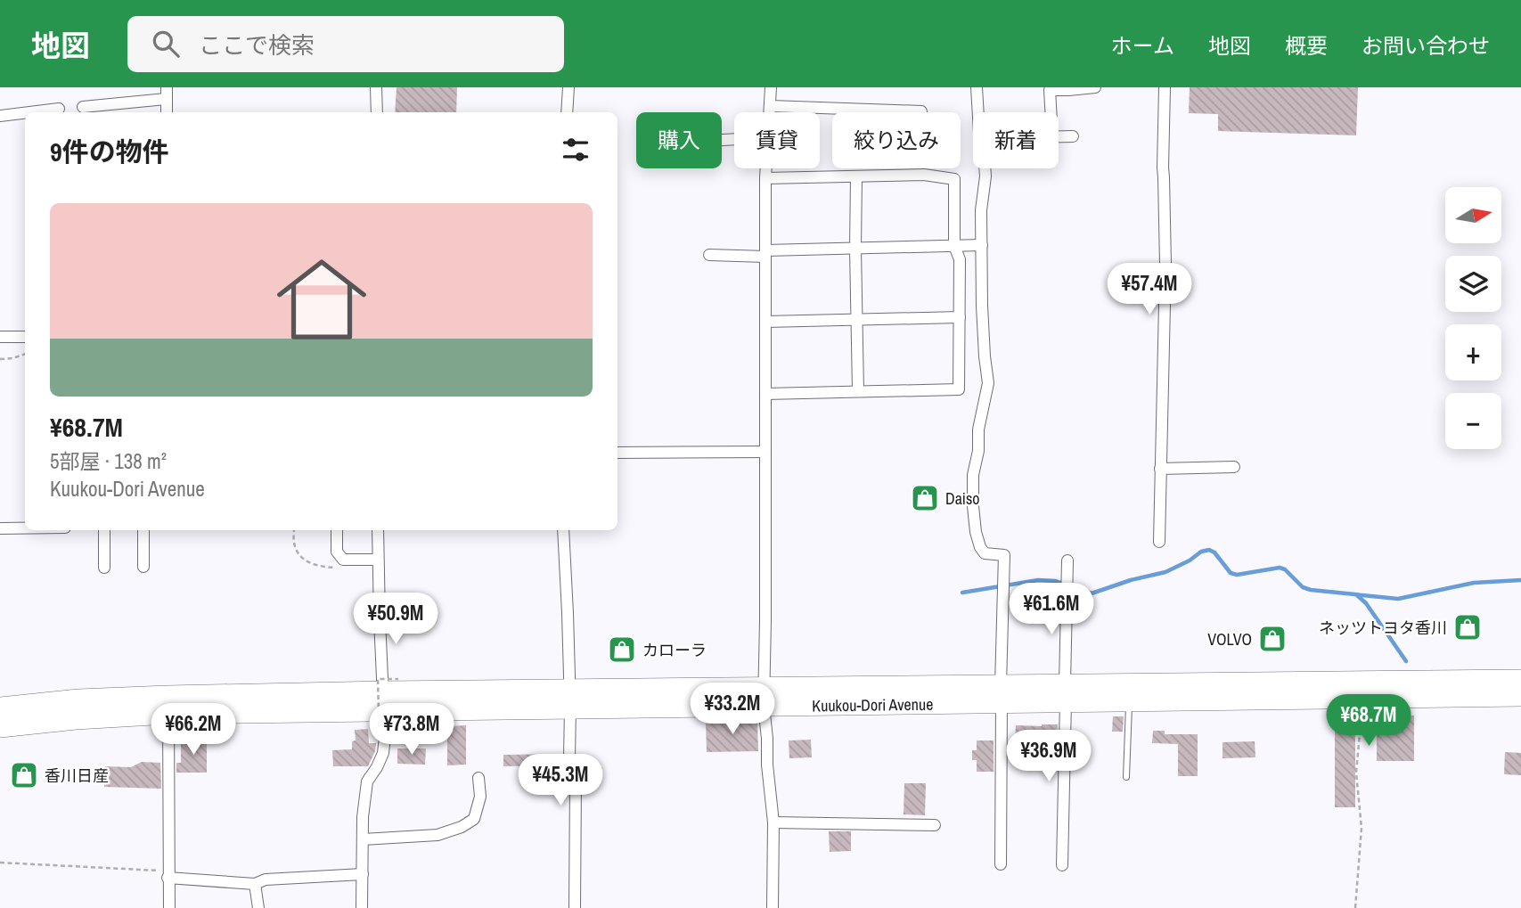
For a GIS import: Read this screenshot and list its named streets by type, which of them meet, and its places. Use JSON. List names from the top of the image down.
{
  "streets": {
    "highway": ["Kuukou-Dori Avenue"]
  },
  "places": {
    "shop": [
      "Daiso",
      "ネッツトヨタ香川",
      "VOLVO",
      "カローラ",
      "香川日産"
    ]
  },
  "north": "right",
  "page": {
    "header": "地図",
    "search": "ここで検索",
    "nav": [
      "ホーム",
      "地図",
      "概要",
      "お問い合わせ"
    ],
    "chip": [
      "購入",
      "賃貸",
      "絞り込み",
      "新着"
    ],
    "heading": "9件の物件",
    "map_buttons": ["+", "−"],
    "list": [
      {
        "name": "¥68.7M",
        "note": "5部屋 · 138 m² · Kuukou-Dori Avenue"
      }
    ],
    "price": [
      "¥57.4M",
      "¥61.6M",
      "¥50.9M",
      "¥33.2M",
      "¥68.7M",
      "¥66.2M",
      "¥73.8M",
      "¥36.9M",
      "¥45.3M"
    ]
  }
}
